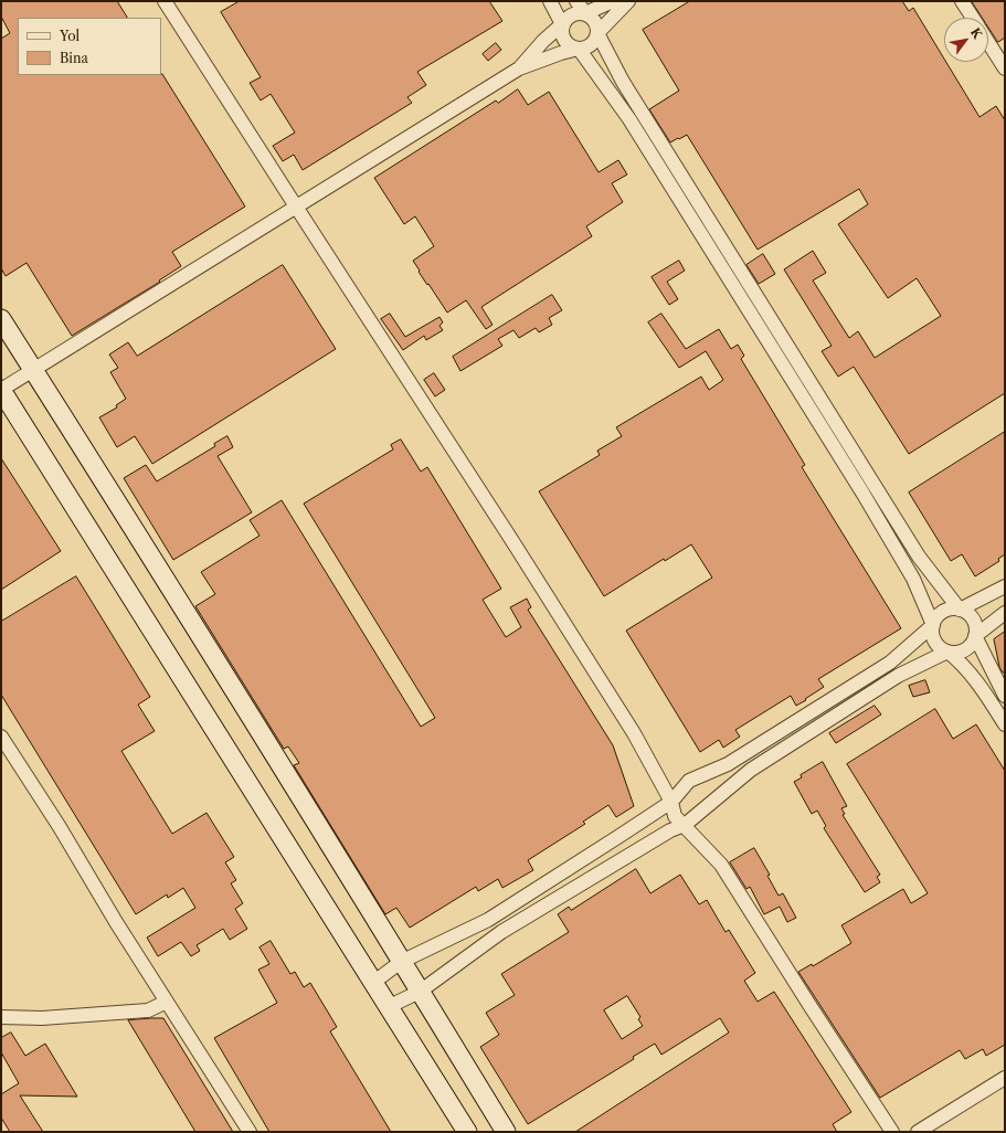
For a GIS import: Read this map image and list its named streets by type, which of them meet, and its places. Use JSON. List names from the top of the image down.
{
  "legend": ["Yol", "Bina"],
  "north": "top right"
}
